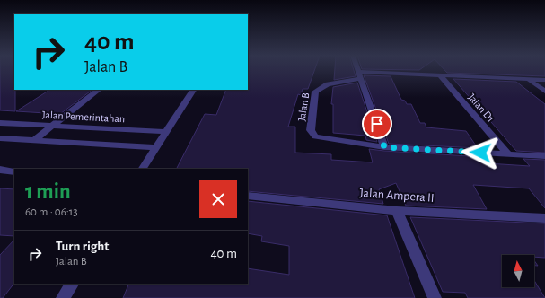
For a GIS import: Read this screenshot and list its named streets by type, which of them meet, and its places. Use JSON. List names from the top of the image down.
{
  "streets": {
    "street": [
      "Jalan B",
      "Jalan D1",
      "Jalan Pemerintahan",
      "Jalan Ampera II"
    ]
  },
  "north": "top",
  "page": {
    "turn": ["40 m", "Jalan B"],
    "heading": ["1 min", "60 m · 06:13"],
    "list": [
      {
        "name": "Turn right",
        "note": "Jalan B",
        "value": "40 m"
      }
    ]
  }
}
